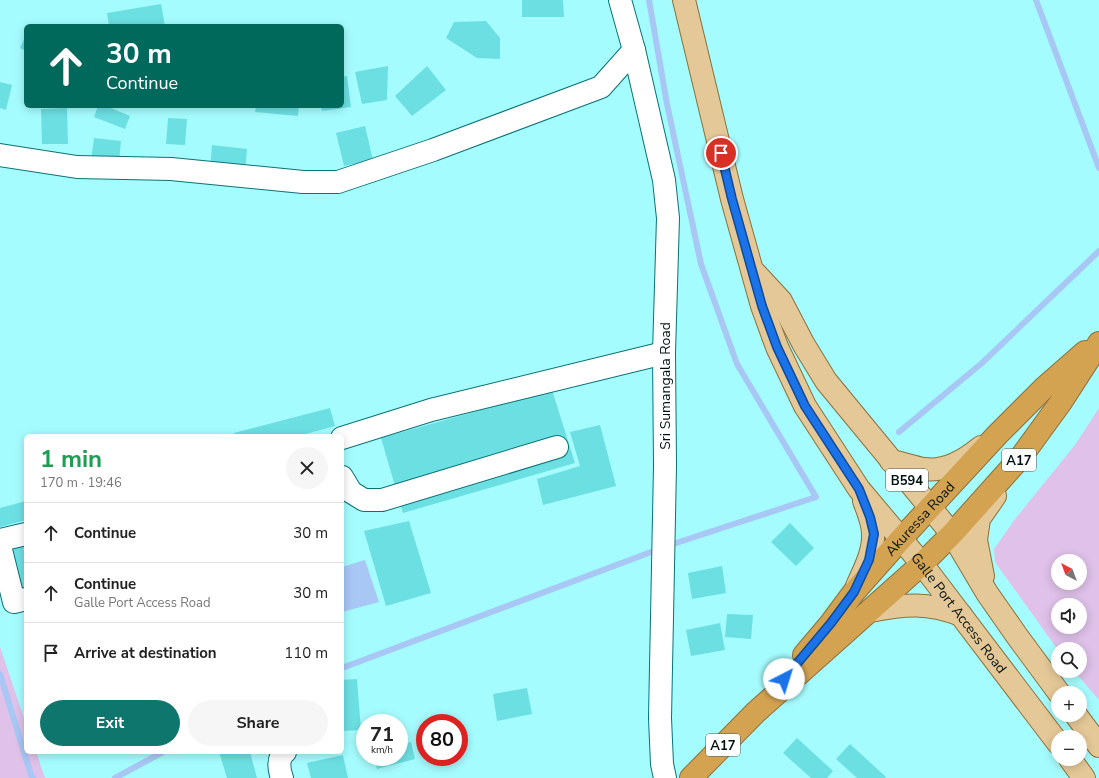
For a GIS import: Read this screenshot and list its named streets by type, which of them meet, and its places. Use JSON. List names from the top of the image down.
{
  "streets": {
    "highway": ["A17", "Akuressa Road"],
    "main road": ["B594", "Galle Port Access Road"],
    "street": ["Sri Sumangala Road"]
  },
  "crossings": [
    ["Akuressa Road", "Galle Port Access Road"]
  ],
  "north": "top left",
  "page": {
    "turn": ["30 m", "Continue"],
    "heading": ["1 min", "170 m · 19:46"],
    "list": [
      {
        "name": "Continue",
        "value": "30 m"
      },
      {
        "name": "Continue",
        "note": "Galle Port Access Road",
        "value": "30 m"
      },
      {
        "name": "Arrive at destination",
        "value": "110 m"
      }
    ],
    "map_buttons": ["+", "−"],
    "buttons": ["Exit", "Share"],
    "speed": "71 km/h",
    "limit": "80"
  }
}
